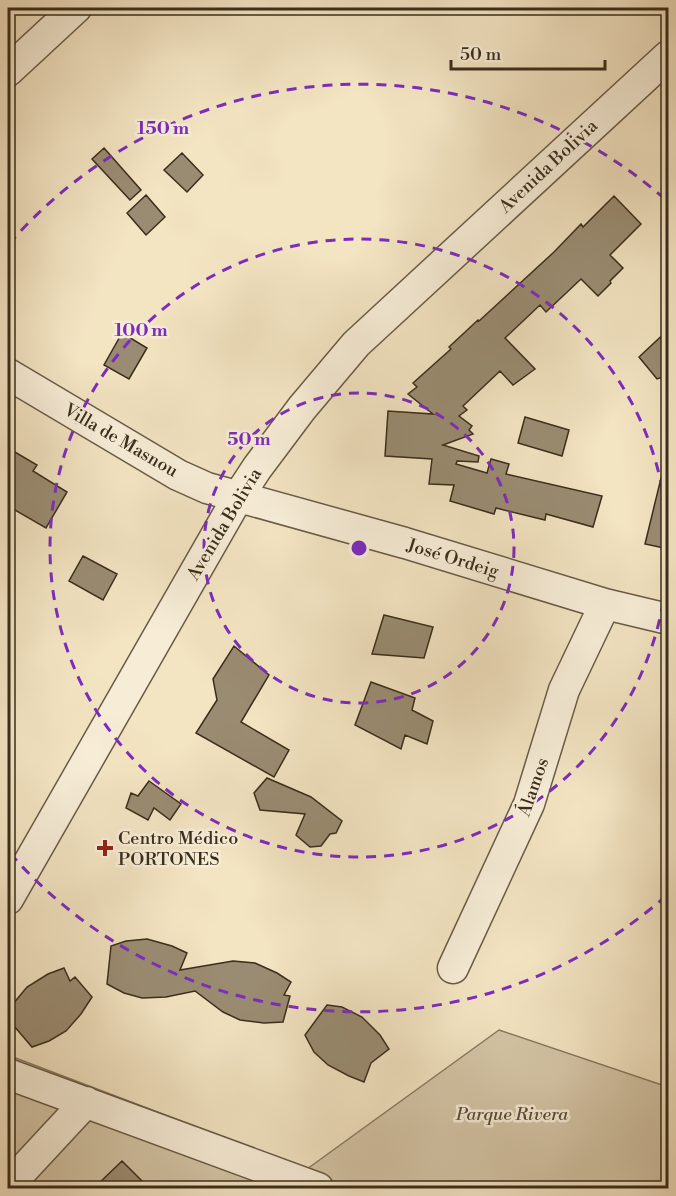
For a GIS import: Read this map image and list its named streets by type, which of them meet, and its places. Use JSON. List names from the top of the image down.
{
  "streets": {
    "street": [
      "Avenida Bolivia",
      "Villa de Masnou",
      "José Ordeig",
      "Álamos"
    ]
  },
  "crossings": [
    ["Avenida Bolivia", "Villa de Masnou"],
    ["Avenida Bolivia", "José Ordeig"],
    ["Villa de Masnou", "José Ordeig"],
    ["José Ordeig", "Álamos"]
  ],
  "parks": ["Parque Rivera"],
  "places": {
    "health": ["Centro Médico PORTONES"]
  },
  "scale_bar": "50 m",
  "rings": ["150 m", "100 m", "50 m"]
}
